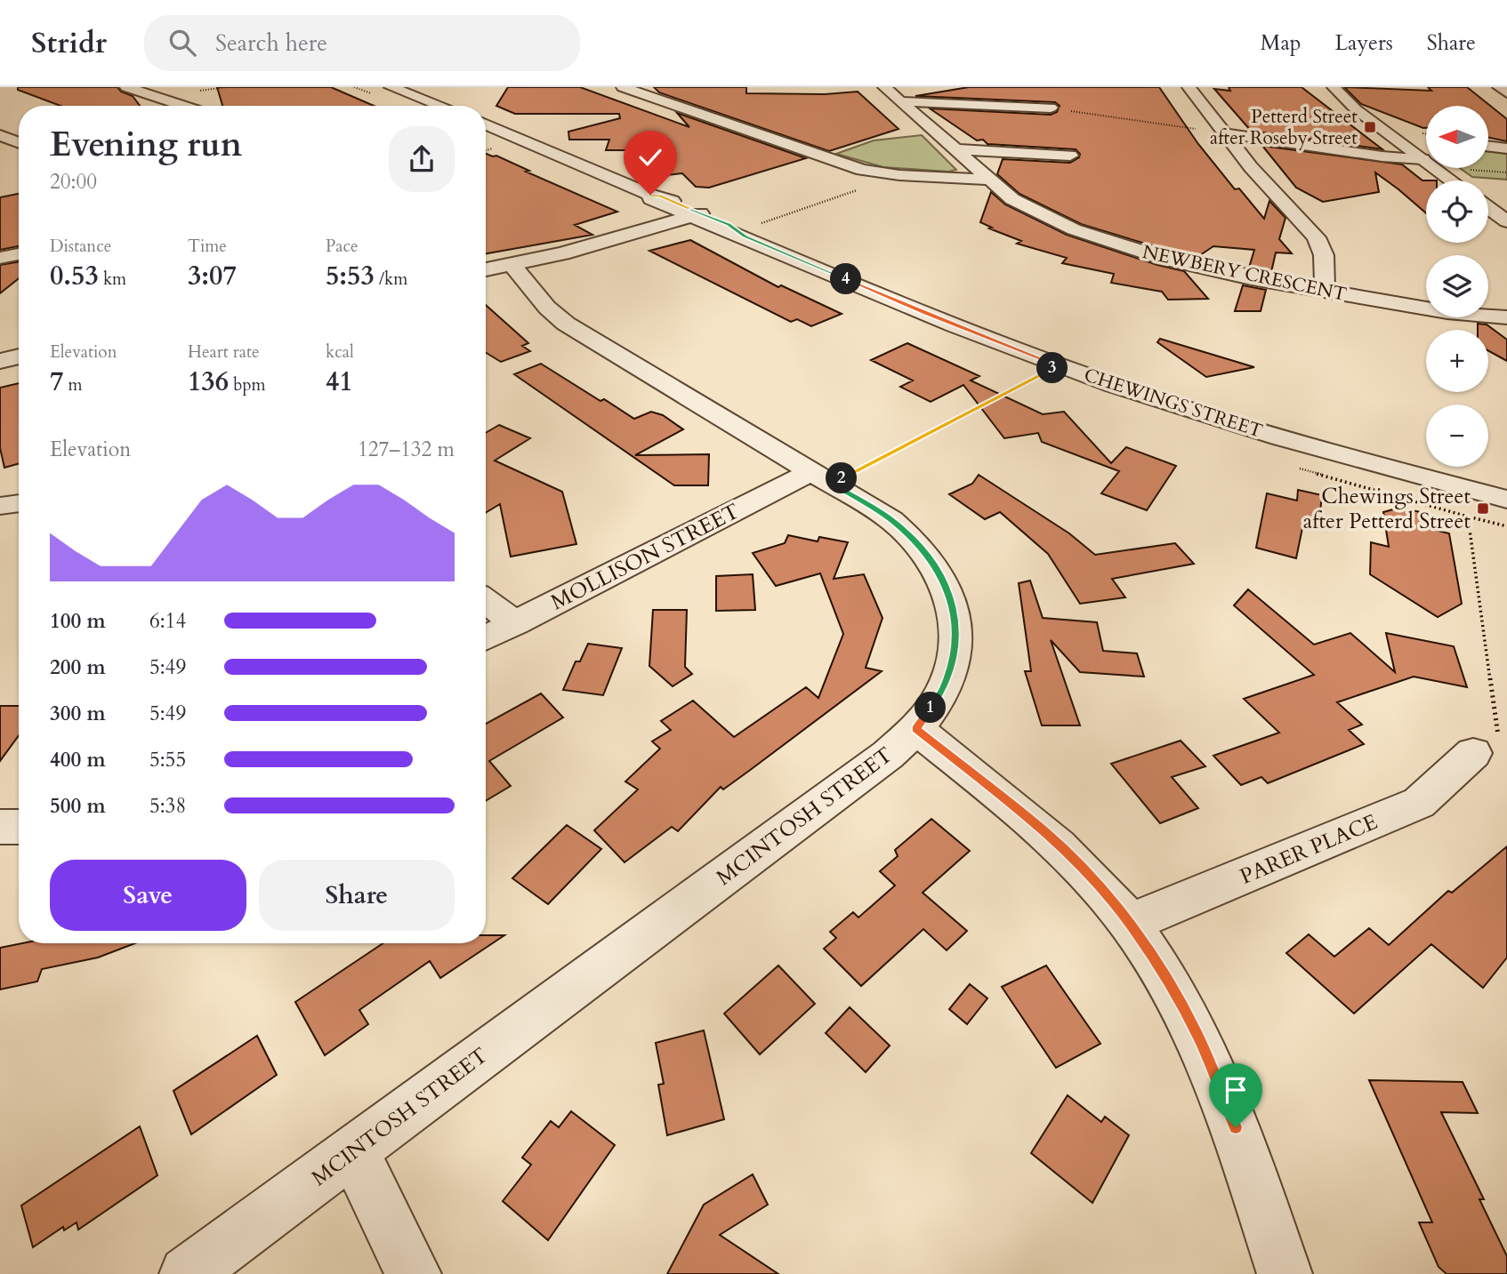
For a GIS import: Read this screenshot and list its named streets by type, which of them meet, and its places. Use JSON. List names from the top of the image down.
{
  "streets": {
    "street": [
      "NEWBERY CRESCENT",
      "CHEWINGS STREET",
      "MOLLISON STREET",
      "MCINTOSH STREET",
      "PARER PLACE"
    ]
  },
  "crossings": [
    ["MOLLISON STREET", "MCINTOSH STREET"]
  ],
  "places": {
    "transit": ["Petterd Street after Roseby Street", "Chewings Street after Petterd Street"]
  },
  "north": "left",
  "page": {
    "header": "Stridr",
    "search": "Search here",
    "nav": ["Map", "Layers", "Share"],
    "map_buttons": ["+", "−"],
    "heading": ["Evening run", "20:00"],
    "stats": [
      ["Distance", "0.53 km"],
      ["Time", "3:07"],
      ["Pace", "5:53 /km"],
      ["Elevation", "7 m"],
      ["Heart rate", "136 bpm"],
      ["kcal", "41"]
    ],
    "pins": [
      "4",
      "3",
      "2",
      "1"
    ],
    "chart": ["Elevation", "127–132 m"],
    "list": [
      {
        "name": "100 m",
        "note": "6:14"
      },
      {
        "name": "200 m",
        "note": "5:49"
      },
      {
        "name": "300 m",
        "note": "5:49"
      },
      {
        "name": "400 m",
        "note": "5:55"
      },
      {
        "name": "500 m",
        "note": "5:38"
      }
    ],
    "buttons": ["Save", "Share"]
  }
}
